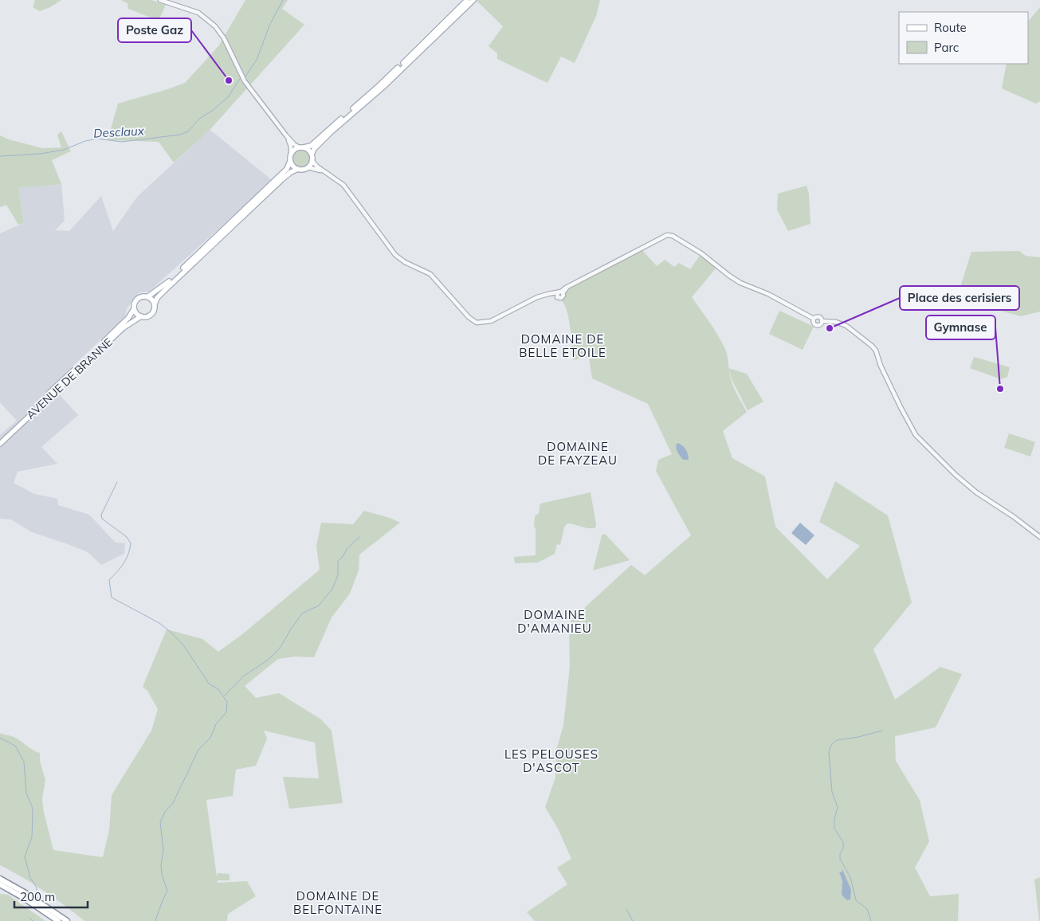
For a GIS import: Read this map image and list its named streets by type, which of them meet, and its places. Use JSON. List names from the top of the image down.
{
  "streets": {
    "main road": ["AVENUE DE BRANNE"]
  },
  "districts": [
    "DOMAINE DE BELLE ETOILE",
    "DOMAINE DE FAYZEAU",
    "DOMAINE D'AMANIEU",
    "LES PELOUSES D'ASCOT",
    "DOMAINE DE BELFONTAINE"
  ],
  "water": ["Desclaux"],
  "places": ["Poste Gaz", "Place des cerisiers", "Gymnase"],
  "legend": ["Route", "Parc"],
  "scale_bar": "200 m"
}
